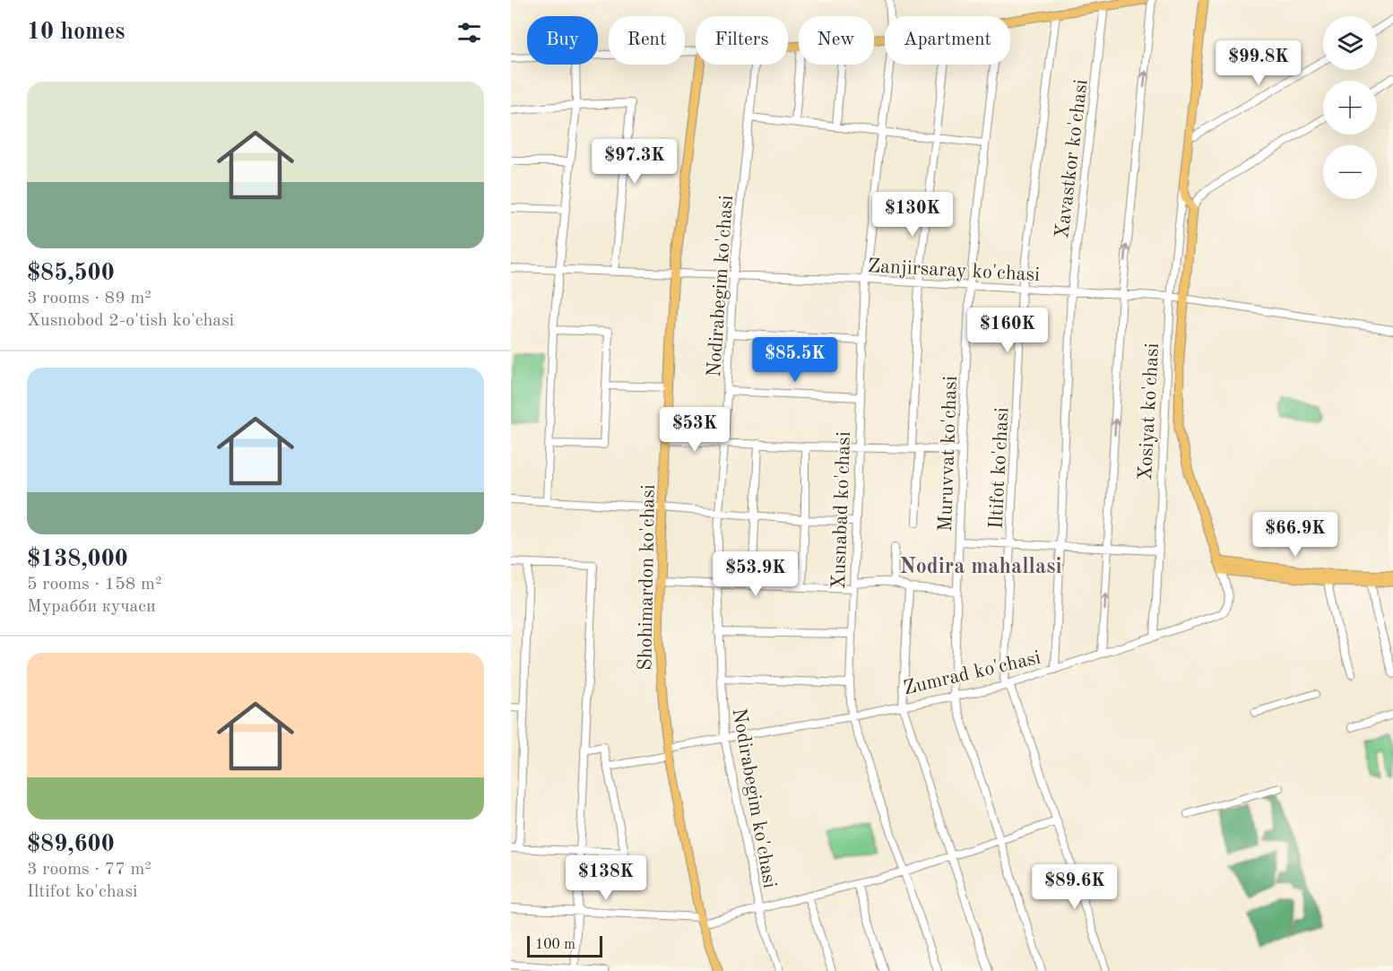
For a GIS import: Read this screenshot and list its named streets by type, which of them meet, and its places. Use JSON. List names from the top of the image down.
{
  "streets": {
    "main road": ["Xosiyat ko'chasi", "Shohimardon ko'chasi", "Zumrad ko'chasi"],
    "street": [
      "Xavastkor ko'chasi",
      "Zanjirsaray ko'chasi",
      "Nodirabegim ko'chasi",
      "Muruvvat ko'chasi",
      "Iltifot ko'chasi",
      "Xusnabad ko'chasi"
    ]
  },
  "crossings": [
    ["Xavastkor ko'chasi", "Zanjirsaray ko'chasi"],
    ["Xavastkor ko'chasi", "Zumrad ko'chasi"],
    ["Zanjirsaray ko'chasi", "Nodirabegim ko'chasi"],
    ["Zanjirsaray ko'chasi", "Xosiyat ko'chasi"],
    ["Zanjirsaray ko'chasi", "Muruvvat ko'chasi"],
    ["Zanjirsaray ko'chasi", "Iltifot ko'chasi"],
    ["Zanjirsaray ko'chasi", "Xusnabad ko'chasi"],
    ["Zanjirsaray ko'chasi", "Shohimardon ko'chasi"],
    ["Nodirabegim ko'chasi", "Zumrad ko'chasi"],
    ["Xosiyat ko'chasi", "Zumrad ko'chasi"],
    ["Muruvvat ko'chasi", "Zumrad ko'chasi"],
    ["Iltifot ko'chasi", "Zumrad ko'chasi"],
    ["Xusnabad ko'chasi", "Zumrad ko'chasi"],
    ["Shohimardon ko'chasi", "Zumrad ko'chasi"]
  ],
  "districts": ["Nodira mahallasi"],
  "scale_bar": "100 m",
  "page": {
    "heading": "10 homes",
    "map_buttons": ["+", "−"],
    "chip": [
      "Buy",
      "Rent",
      "Filters",
      "New",
      "Apartment"
    ],
    "price": [
      "$99.8K",
      "$97.3K",
      "$130K",
      "$160K",
      "$85.5K",
      "$53K",
      "$66.9K",
      "$53.9K",
      "$138K",
      "$89.6K"
    ],
    "list": [
      {
        "name": "$85,500",
        "note": "3 rooms · 89 m² · Xusnobod 2-o'tish ko'chasi"
      },
      {
        "name": "$138,000",
        "note": "5 rooms · 158 m² · Мурабби кучаси"
      },
      {
        "name": "$89,600",
        "note": "3 rooms · 77 m² · Iltifot ko'chasi"
      }
    ],
    "scale": "100 m"
  }
}
